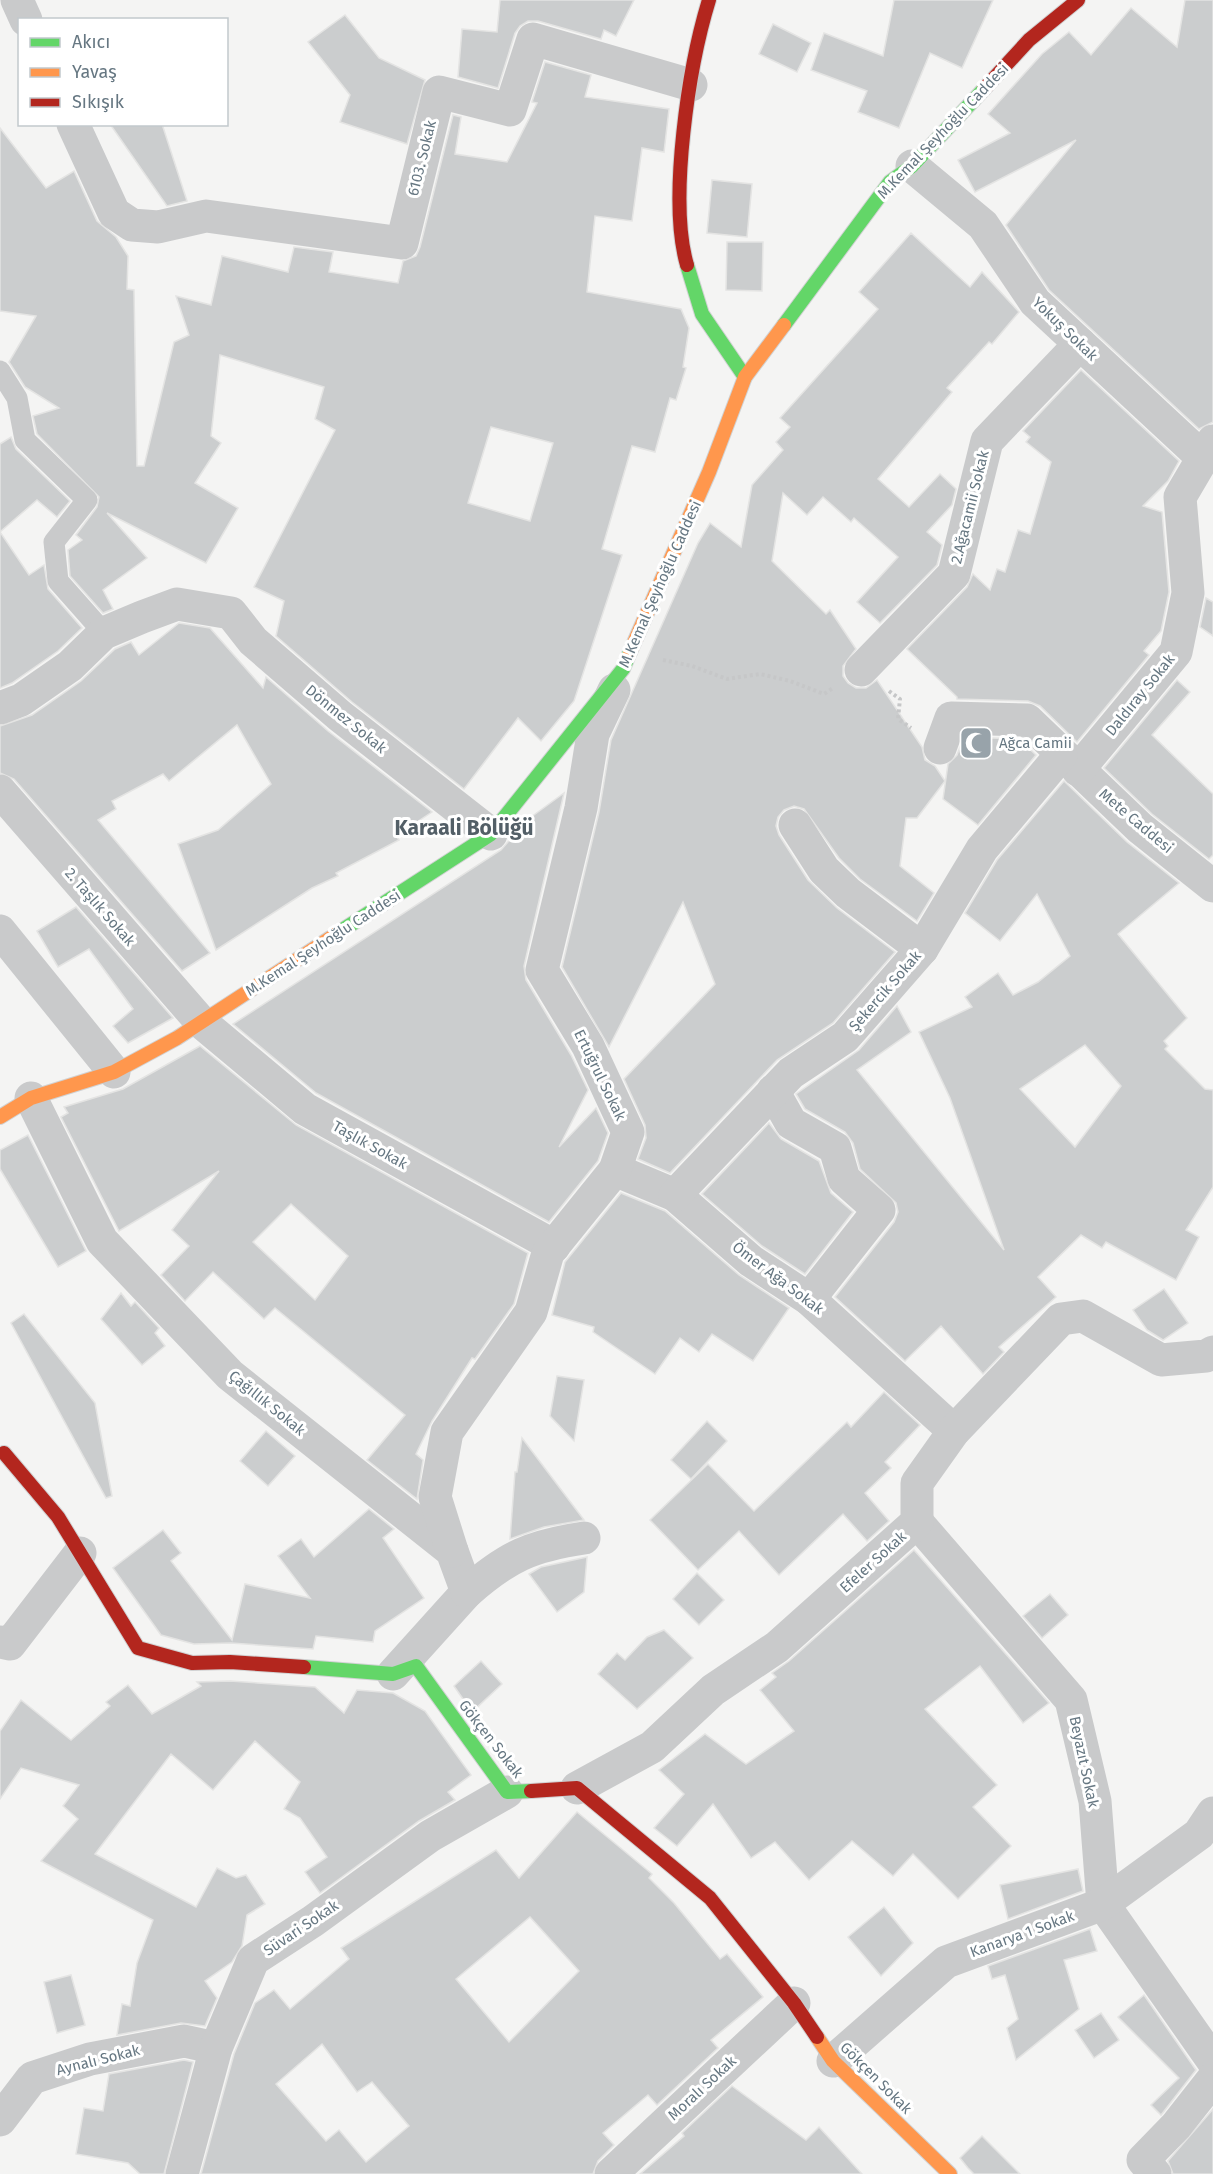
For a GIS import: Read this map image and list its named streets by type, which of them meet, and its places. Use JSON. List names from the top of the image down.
{
  "streets": {
    "street": [
      "M.Kemal Şeyhoğlu Caddesi",
      "6103. Sokak",
      "Yokuş Sokak",
      "2.Ağacamii Sokak",
      "Daldıray Sokak",
      "Dönmez Sokak",
      "Mete Caddesi",
      "2. Taşlık Sokak",
      "Şekercik Sokak",
      "Ertuğrul Sokak",
      "Taşlık Sokak",
      "Ömer Ağa Sokak",
      "Çağıllık Sokak",
      "Efeler Sokak",
      "Gökçen Sokak",
      "Beyazıt Sokak",
      "Süvari Sokak",
      "Kanarya 1 Sokak",
      "Aynalı Sokak",
      "Moralı Sokak"
    ]
  },
  "crossings": [
    ["M.Kemal Şeyhoğlu Caddesi", "Yokuş Sokak"],
    ["M.Kemal Şeyhoğlu Caddesi", "Dönmez Sokak"],
    ["M.Kemal Şeyhoğlu Caddesi", "2. Taşlık Sokak"],
    ["M.Kemal Şeyhoğlu Caddesi", "Ertuğrul Sokak"],
    ["M.Kemal Şeyhoğlu Caddesi", "Taşlık Sokak"],
    ["M.Kemal Şeyhoğlu Caddesi", "Çağıllık Sokak"],
    ["Yokuş Sokak", "2.Ağacamii Sokak"],
    ["Yokuş Sokak", "Daldıray Sokak"],
    ["Daldıray Sokak", "Mete Caddesi"],
    ["Daldıray Sokak", "Şekercik Sokak"],
    ["Mete Caddesi", "Şekercik Sokak"],
    ["2. Taşlık Sokak", "Taşlık Sokak"],
    ["Şekercik Sokak", "Ömer Ağa Sokak"],
    ["Ertuğrul Sokak", "Taşlık Sokak"],
    ["Ertuğrul Sokak", "Ömer Ağa Sokak"],
    ["Ertuğrul Sokak", "Çağıllık Sokak"],
    ["Ömer Ağa Sokak", "Efeler Sokak"],
    ["Efeler Sokak", "Gökçen Sokak"],
    ["Efeler Sokak", "Beyazıt Sokak"],
    ["Gökçen Sokak", "Süvari Sokak"],
    ["Gökçen Sokak", "Kanarya 1 Sokak"],
    ["Gökçen Sokak", "Moralı Sokak"],
    ["Beyazıt Sokak", "Kanarya 1 Sokak"],
    ["Süvari Sokak", "Aynalı Sokak"]
  ],
  "districts": ["Karaali Bölüğü"],
  "places": {
    "mosque": ["Ağca Camii"]
  },
  "legend": ["Akıcı", "Yavaş", "Sıkışık"]
}
